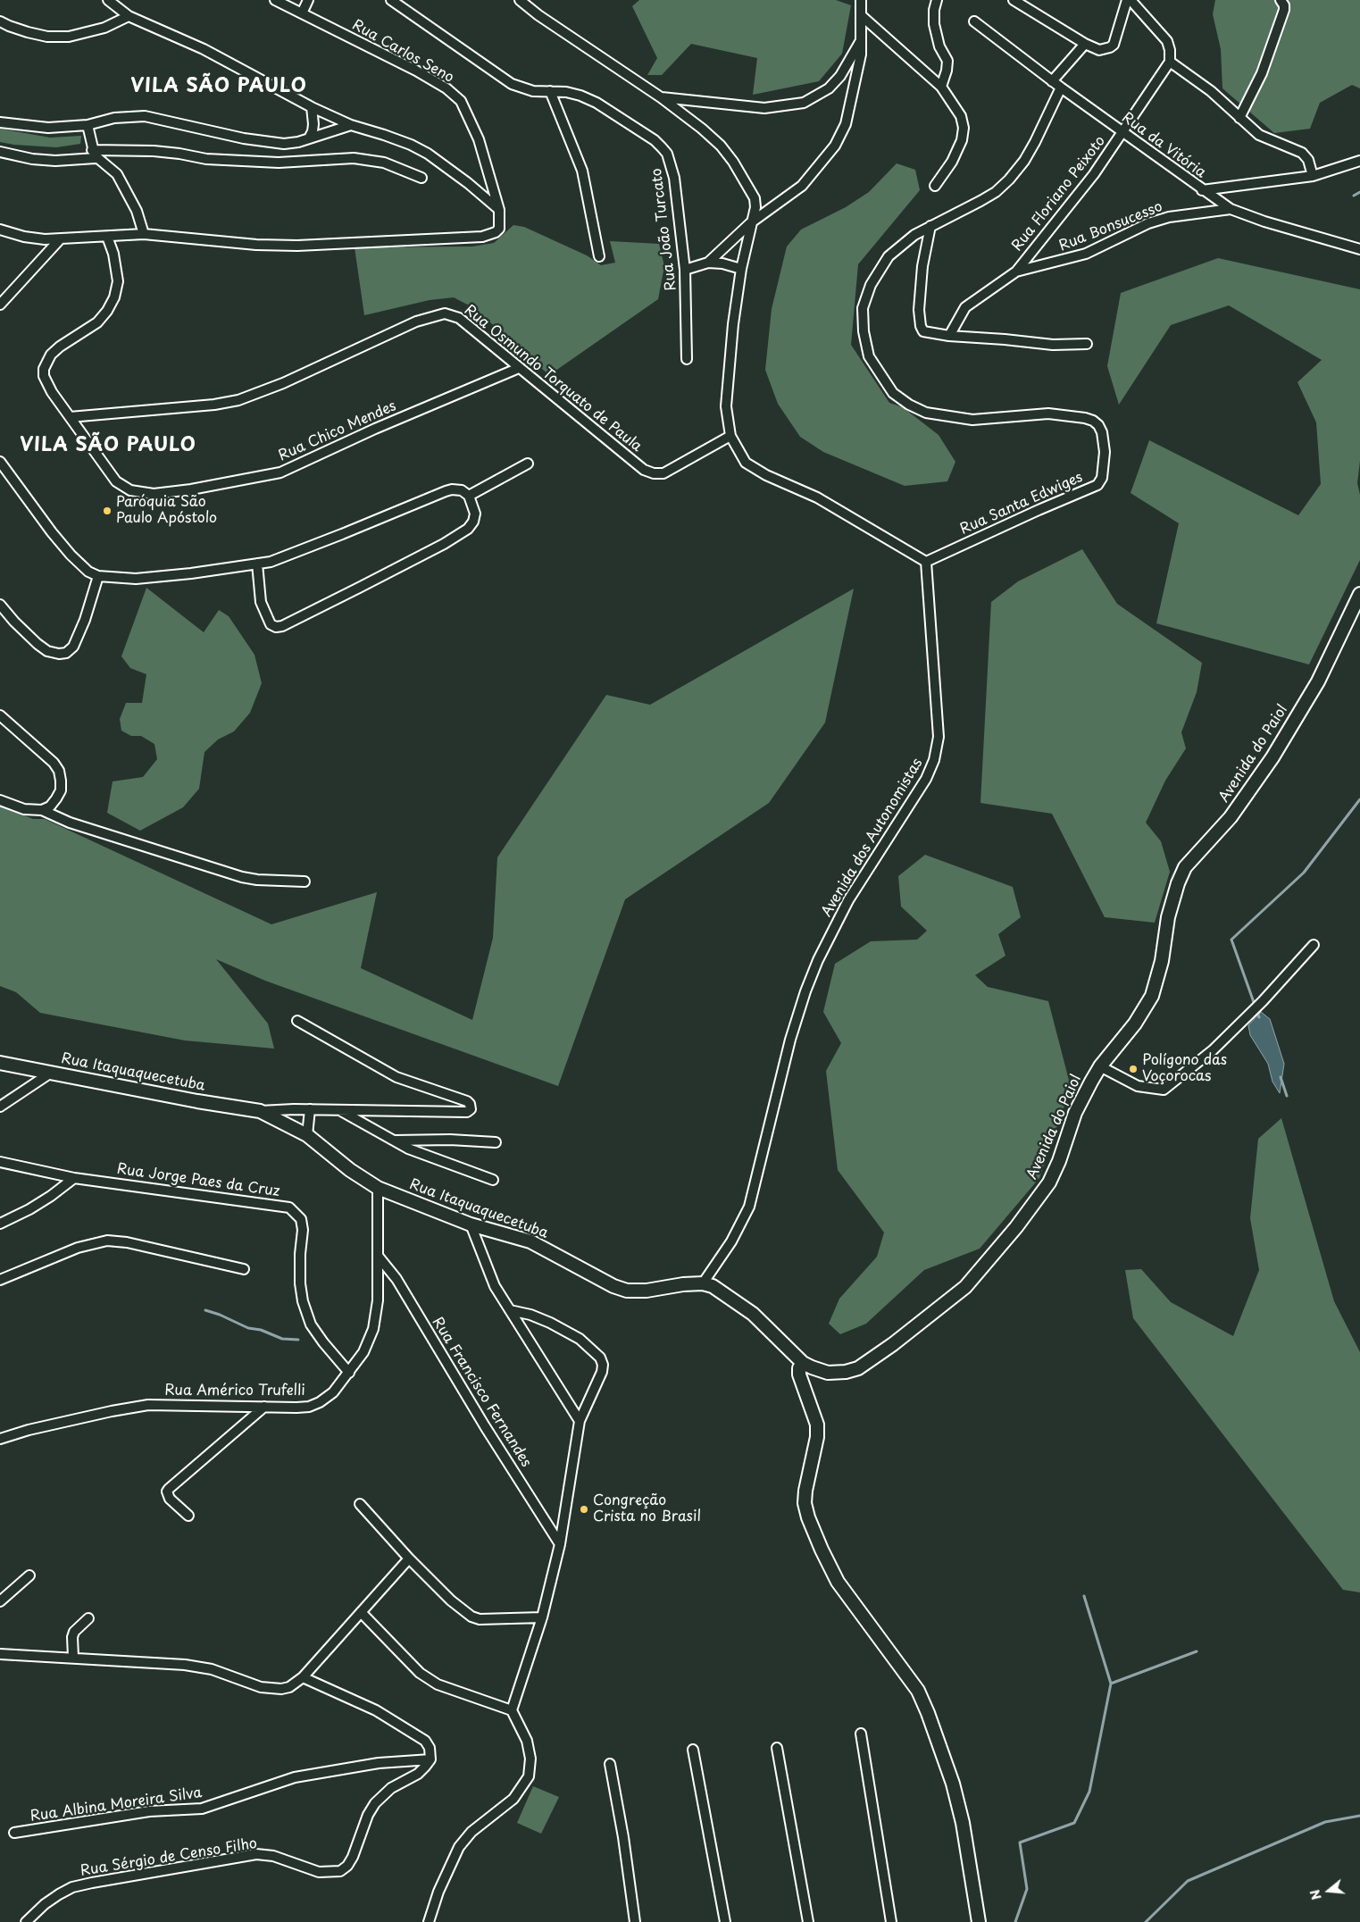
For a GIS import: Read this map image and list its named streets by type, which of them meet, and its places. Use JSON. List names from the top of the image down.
{
  "streets": {
    "street": [
      "Rua Carlos Seno",
      "Rua da Vitória",
      "Rua Floriano Peixoto",
      "Rua Bonsucesso",
      "Rua João Turcato",
      "Rua Osmundo Torquato de Paula",
      "Rua Chico Mendes",
      "Rua Santa Edwiges",
      "Avenida do Paiol",
      "Avenida dos Autonomistas",
      "Rua Itaquaquecetuba",
      "Rua Jorge Paes da Cruz",
      "Rua Américo Trufelli",
      "Rua Francisco Fernandes",
      "Rua Albina Moreira Silva",
      "Rua Sérgio de Censo Filho"
    ]
  },
  "crossings": [
    ["Rua da Vitória", "Rua Floriano Peixoto"],
    ["Rua da Vitória", "Rua Bonsucesso"],
    ["Rua da Vitória", "Rua Santa Edwiges"],
    ["Rua Floriano Peixoto", "Rua Bonsucesso"],
    ["Rua Osmundo Torquato de Paula", "Rua Chico Mendes"],
    ["Rua Santa Edwiges", "Avenida dos Autonomistas"],
    ["Avenida do Paiol", "Rua Itaquaquecetuba"],
    ["Avenida dos Autonomistas", "Rua Itaquaquecetuba"],
    ["Rua Itaquaquecetuba", "Rua Américo Trufelli"],
    ["Rua Jorge Paes da Cruz", "Rua Américo Trufelli"],
    ["Rua Américo Trufelli", "Rua Francisco Fernandes"],
    ["Rua Albina Moreira Silva", "Rua Sérgio de Censo Filho"]
  ],
  "districts": ["VILA SÃO PAULO", "VILA SÃO PAULO"],
  "places": ["Paróquia São Paulo Apóstolo", "Polígono das Voçorocas", "Congreção Crista no Brasil"],
  "north": "left"
}
